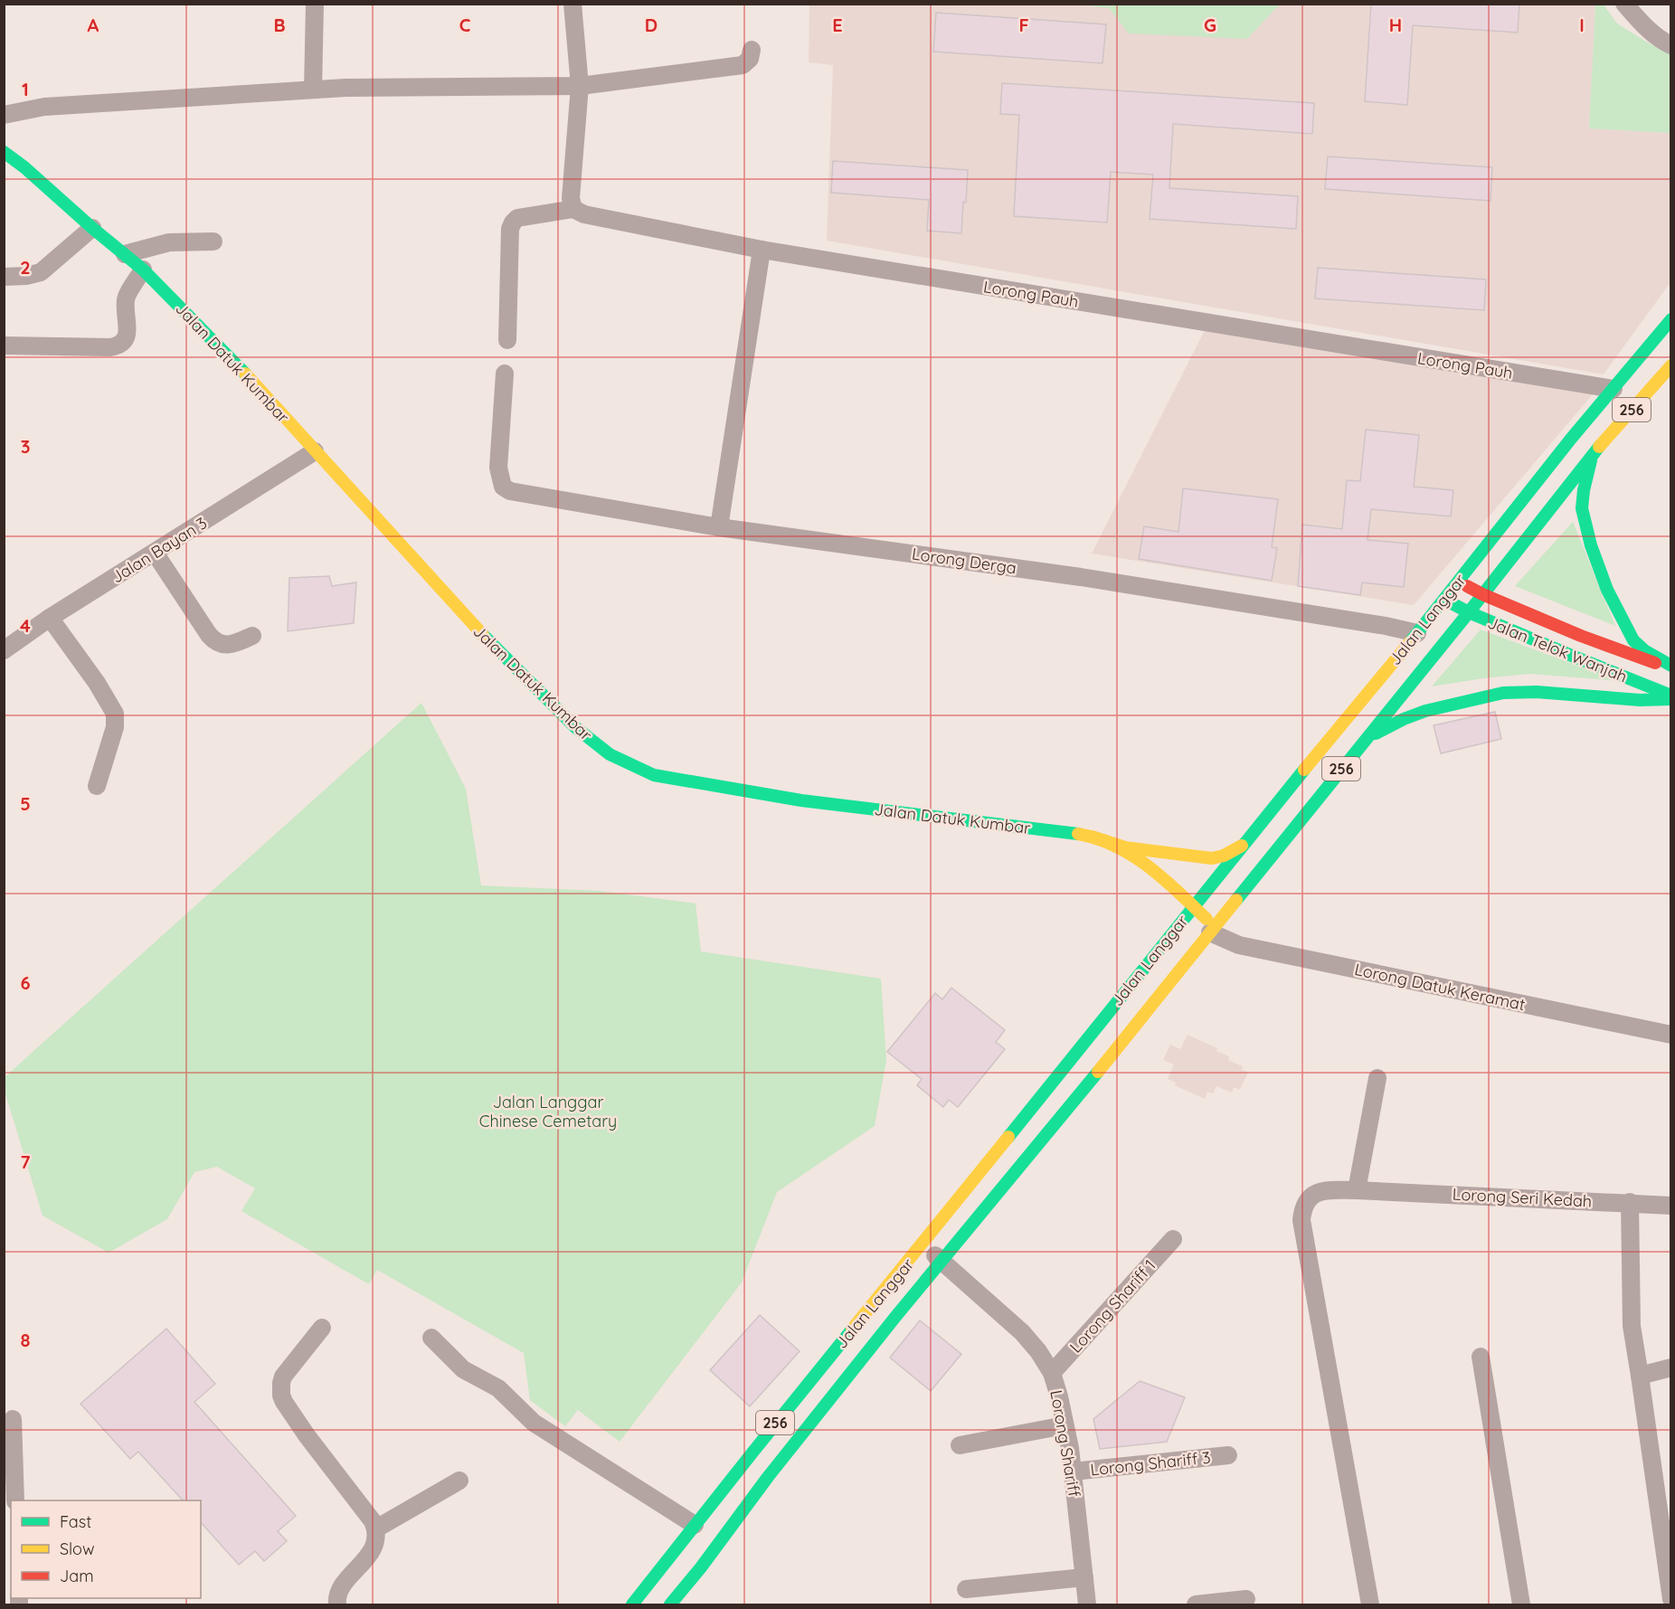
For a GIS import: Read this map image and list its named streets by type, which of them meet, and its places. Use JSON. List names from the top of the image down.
{
  "streets": {
    "main road": [
      "Jalan Datuk Kumbar",
      "256",
      "Jalan Langgar",
      "Jalan Telok Wanjah"
    ],
    "street": [
      "Lorong Pauh",
      "Jalan Bayan 3",
      "Lorong Derga",
      "Lorong Datuk Keramat",
      "Lorong Seri Kedah",
      "Lorong Shariff 1",
      "Lorong Shariff",
      "Lorong Shariff 3"
    ]
  },
  "crossings": [
    ["Lorong Pauh", "Jalan Langgar"],
    ["Jalan Datuk Kumbar", "Jalan Bayan 3"],
    ["Jalan Datuk Kumbar", "Jalan Langgar"],
    ["Jalan Datuk Kumbar", "Lorong Datuk Keramat"],
    ["Lorong Derga", "Jalan Langgar"],
    ["Jalan Langgar", "Jalan Telok Wanjah"],
    ["Jalan Langgar", "Lorong Datuk Keramat"],
    ["Jalan Langgar", "Lorong Shariff"],
    ["Lorong Shariff 1", "Lorong Shariff"],
    ["Lorong Shariff", "Lorong Shariff 3"]
  ],
  "parks": ["Jalan Langgar Chinese Cemetary"],
  "legend": ["Fast", "Slow", "Jam"],
  "grid": {
    "columns": [
      "A",
      "B",
      "C",
      "D",
      "E",
      "F",
      "G",
      "H",
      "I"
    ],
    "rows": [
      "1",
      "2",
      "3",
      "4",
      "5",
      "6",
      "7",
      "8"
    ]
  }
}
